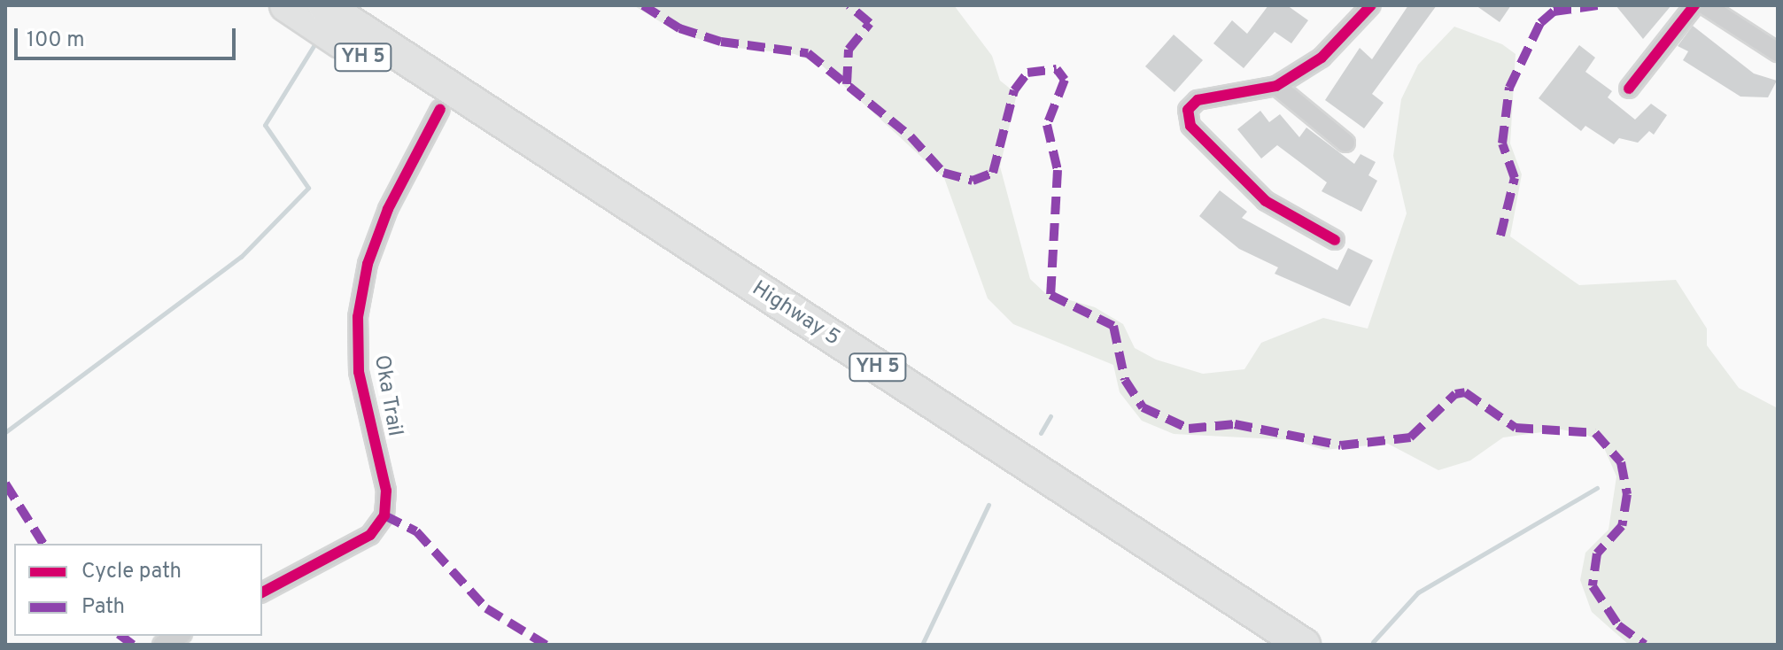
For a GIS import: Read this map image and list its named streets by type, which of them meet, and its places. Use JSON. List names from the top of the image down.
{
  "streets": {
    "highway": ["YH 5", "Highway 5"],
    "street": ["Oka Trail"]
  },
  "crossings": [
    ["Highway 5", "Oka Trail"]
  ],
  "legend": ["Cycle path", "Path"],
  "scale_bar": "100 m"
}
